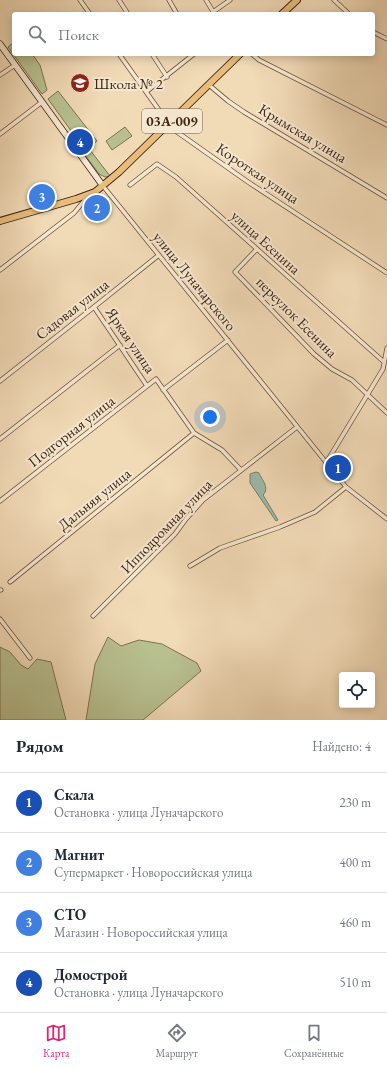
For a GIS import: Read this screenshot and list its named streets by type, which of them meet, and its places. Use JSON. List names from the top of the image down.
{
  "streets": {
    "main road": ["03А-009", "улица Луначарского"],
    "street": [
      "Крымская улица",
      "Короткая улица",
      "улица Есенина",
      "Садовая улица",
      "переулок Есенина",
      "Яркая улица",
      "Подгорная улица",
      "Дальняя улица",
      "Ипподромная улица"
    ]
  },
  "crossings": [
    ["03А-009", "Крымская улица"],
    ["03А-009", "Короткая улица"],
    ["03А-009", "улица Луначарского"],
    ["улица Есенина", "переулок Есенина"],
    ["улица Луначарского", "Садовая улица"],
    ["улица Луначарского", "Ипподромная улица"],
    ["Садовая улица", "Яркая улица"],
    ["Яркая улица", "Подгорная улица"],
    ["Яркая улица", "Дальняя улица"],
    ["Яркая улица", "Ипподромная улица"]
  ],
  "places": {
    "school or university": ["Школа № 2"]
  },
  "page": {
    "search": "Поиск",
    "pins": [
      "4",
      "3",
      "2",
      "1"
    ],
    "heading": ["Рядом", "Найдено: 4"],
    "list": [
      {
        "mark": "1",
        "name": "Скала",
        "note": "Остановка · улица Луначарского",
        "value": "230 m"
      },
      {
        "mark": "2",
        "name": "Магнит",
        "note": "Супермаркет · Новороссийская улица",
        "value": "400 m"
      },
      {
        "mark": "3",
        "name": "СТО",
        "note": "Магазин · Новороссийская улица",
        "value": "460 m"
      },
      {
        "mark": "4",
        "name": "Домострой",
        "note": "Остановка · улица Луначарского",
        "value": "510 m"
      }
    ],
    "nav": ["Карта", "Маршрут", "Сохранённые"]
  }
}
